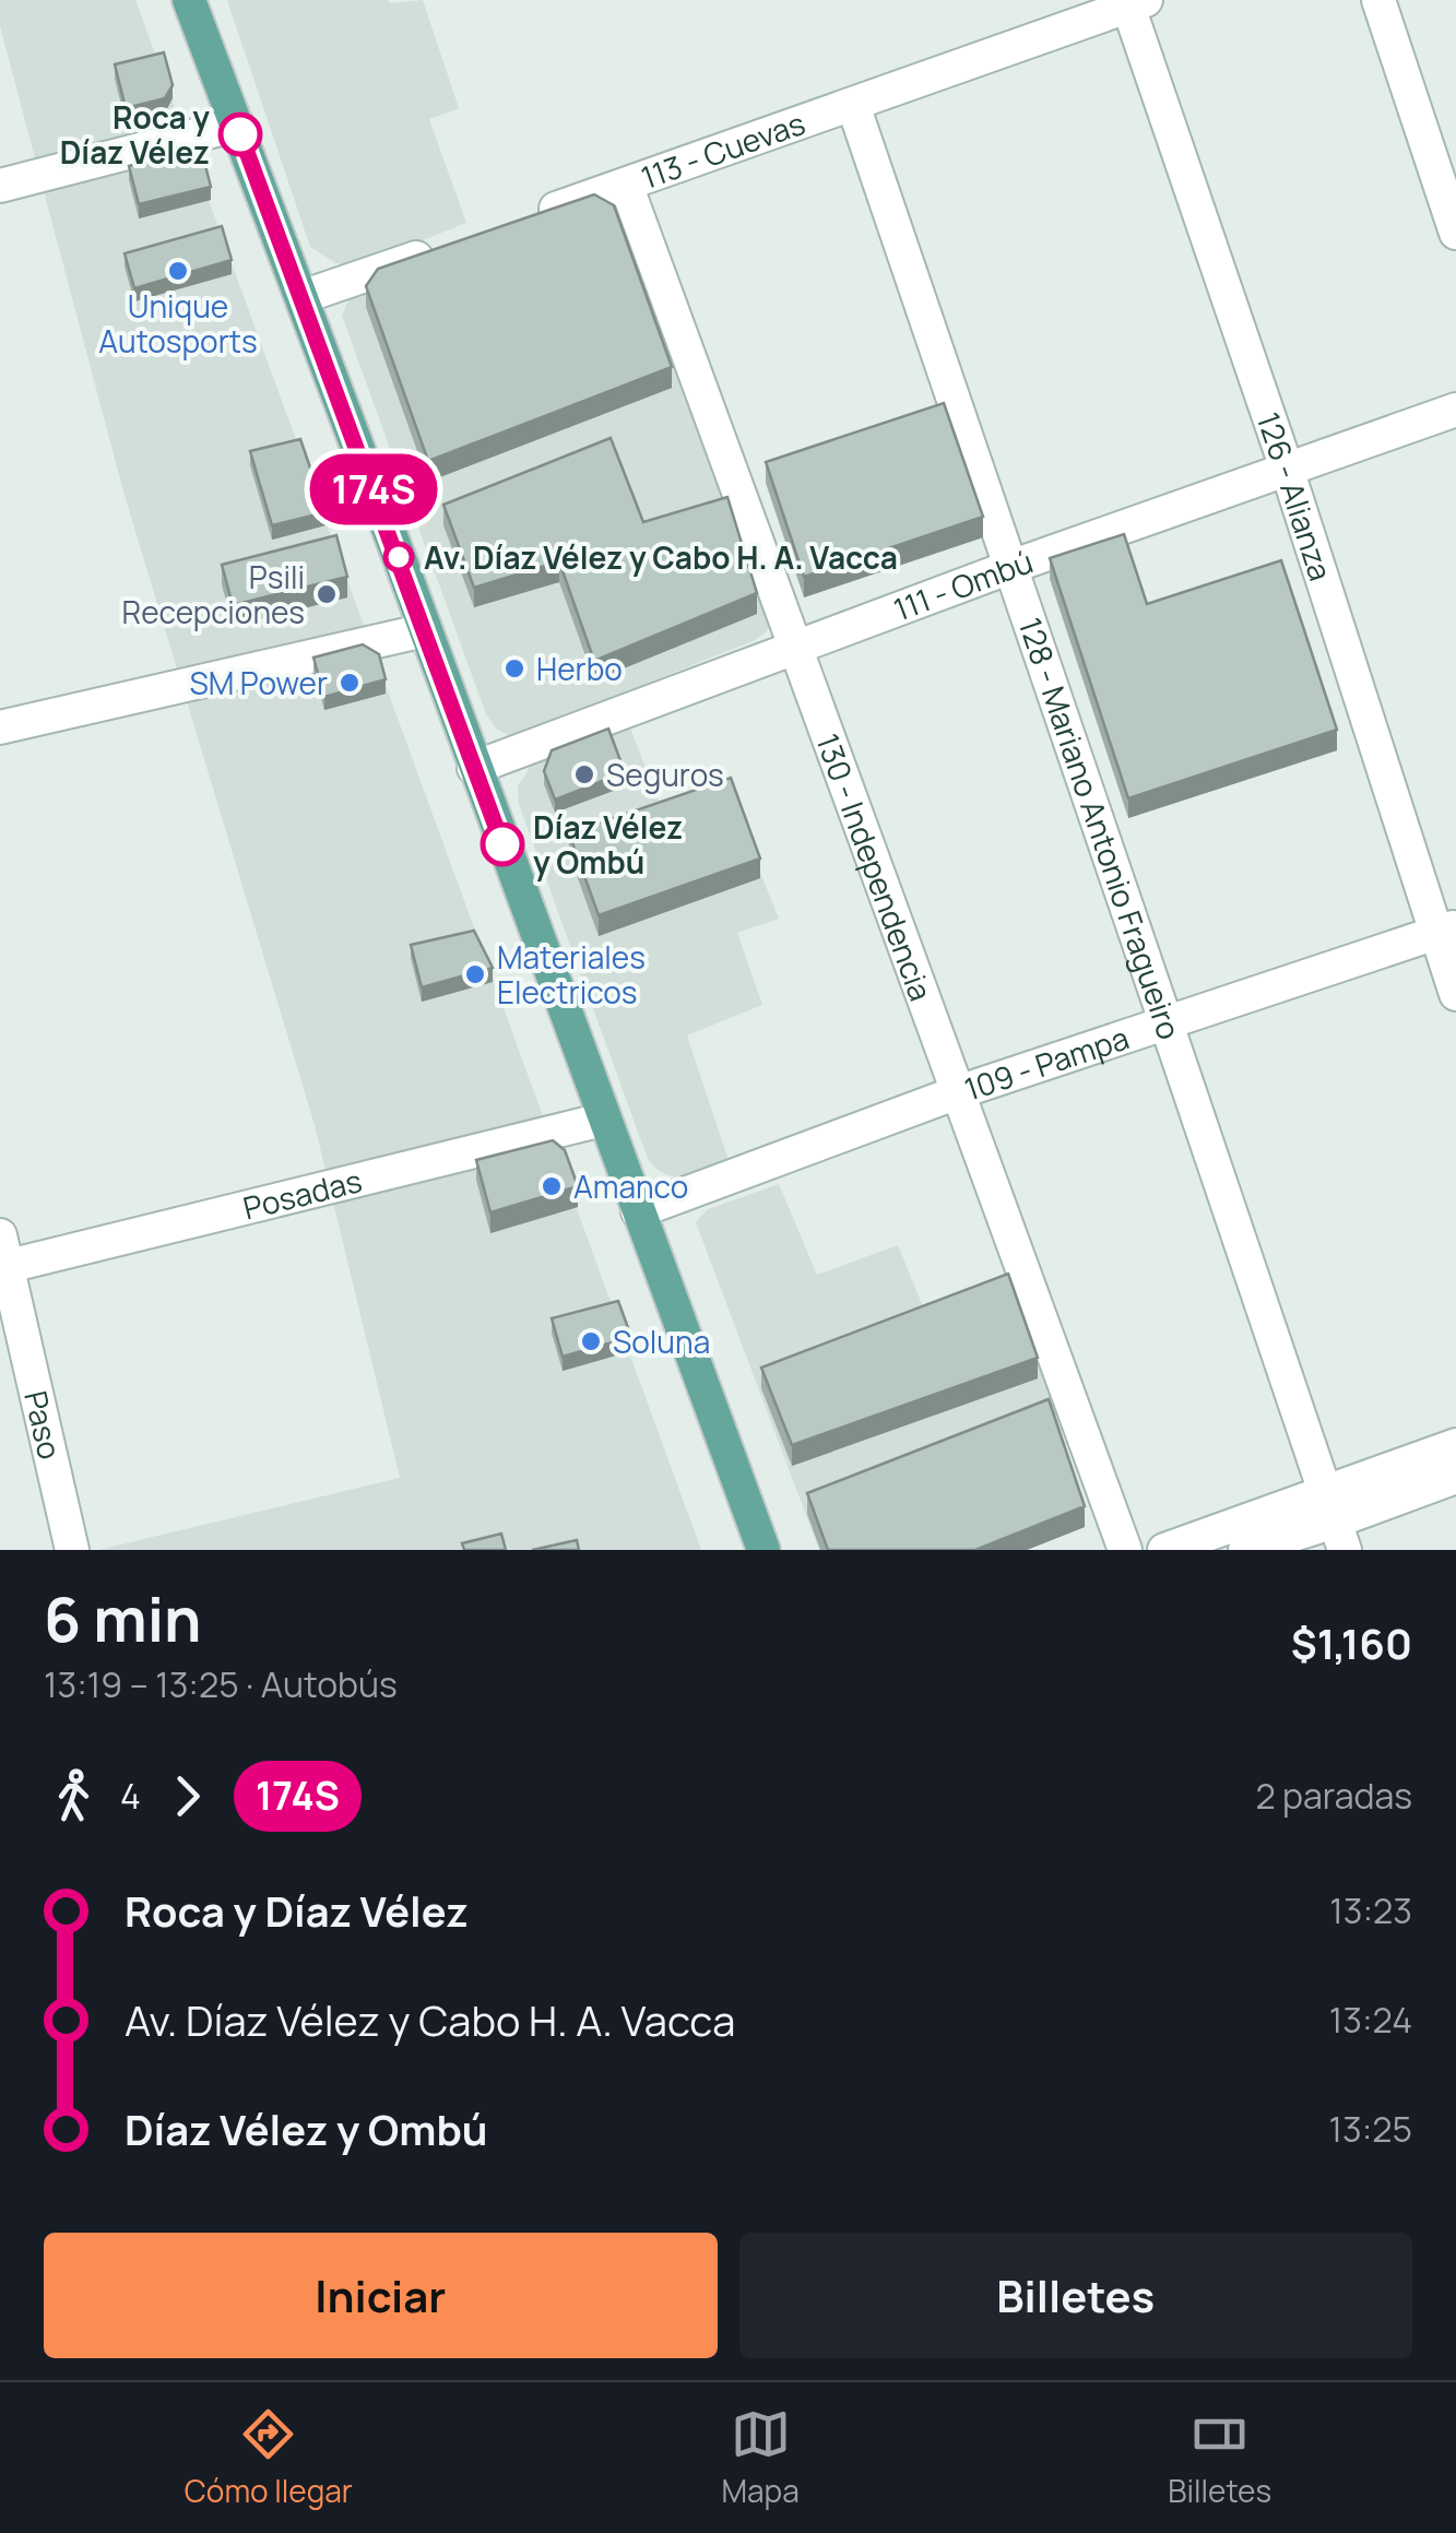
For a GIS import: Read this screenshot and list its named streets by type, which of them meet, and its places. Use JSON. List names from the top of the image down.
{
  "streets": {
    "street": [
      "113 - Cuevas",
      "126 - Alianza",
      "111 - Ombú",
      "128 - Mariano Antonio Fragueiro",
      "130 - Independencia",
      "109 - Pampa",
      "Posadas",
      "Paso"
    ]
  },
  "crossings": [
    ["113 - Cuevas", "126 - Alianza"],
    ["113 - Cuevas", "128 - Mariano Antonio Fragueiro"],
    ["113 - Cuevas", "130 - Independencia"],
    ["126 - Alianza", "111 - Ombú"],
    ["126 - Alianza", "109 - Pampa"],
    ["111 - Ombú", "128 - Mariano Antonio Fragueiro"],
    ["111 - Ombú", "130 - Independencia"],
    ["128 - Mariano Antonio Fragueiro", "109 - Pampa"],
    ["130 - Independencia", "109 - Pampa"],
    ["Posadas", "Paso"]
  ],
  "places": [
    "Roca y Díaz Vélez",
    "Unique Autosports",
    "Av. Díaz Vélez y Cabo H. A. Vacca",
    "Psili Recepciones",
    "Herbo",
    "SM Power",
    "Seguros",
    "Díaz Vélez y Ombú",
    "Materiales Electricos",
    "Amanco",
    "Soluna"
  ],
  "lines": ["bus line 174S"],
  "page": {
    "on_map": "174S",
    "heading": ["6 min", "13:19 – 13:25 · Autobús", "$1,160"],
    "legs": ["4", "174S", "2 paradas"],
    "list": [
      {
        "name": "Roca y Díaz Vélez",
        "value": "13:23"
      },
      {
        "name": "Av. Díaz Vélez y Cabo H. A. Vacca",
        "value": "13:24"
      },
      {
        "name": "Díaz Vélez y Ombú",
        "value": "13:25"
      }
    ],
    "buttons": ["Iniciar", "Billetes"],
    "tabs": ["Cómo llegar", "Mapa", "Billetes"]
  }
}
